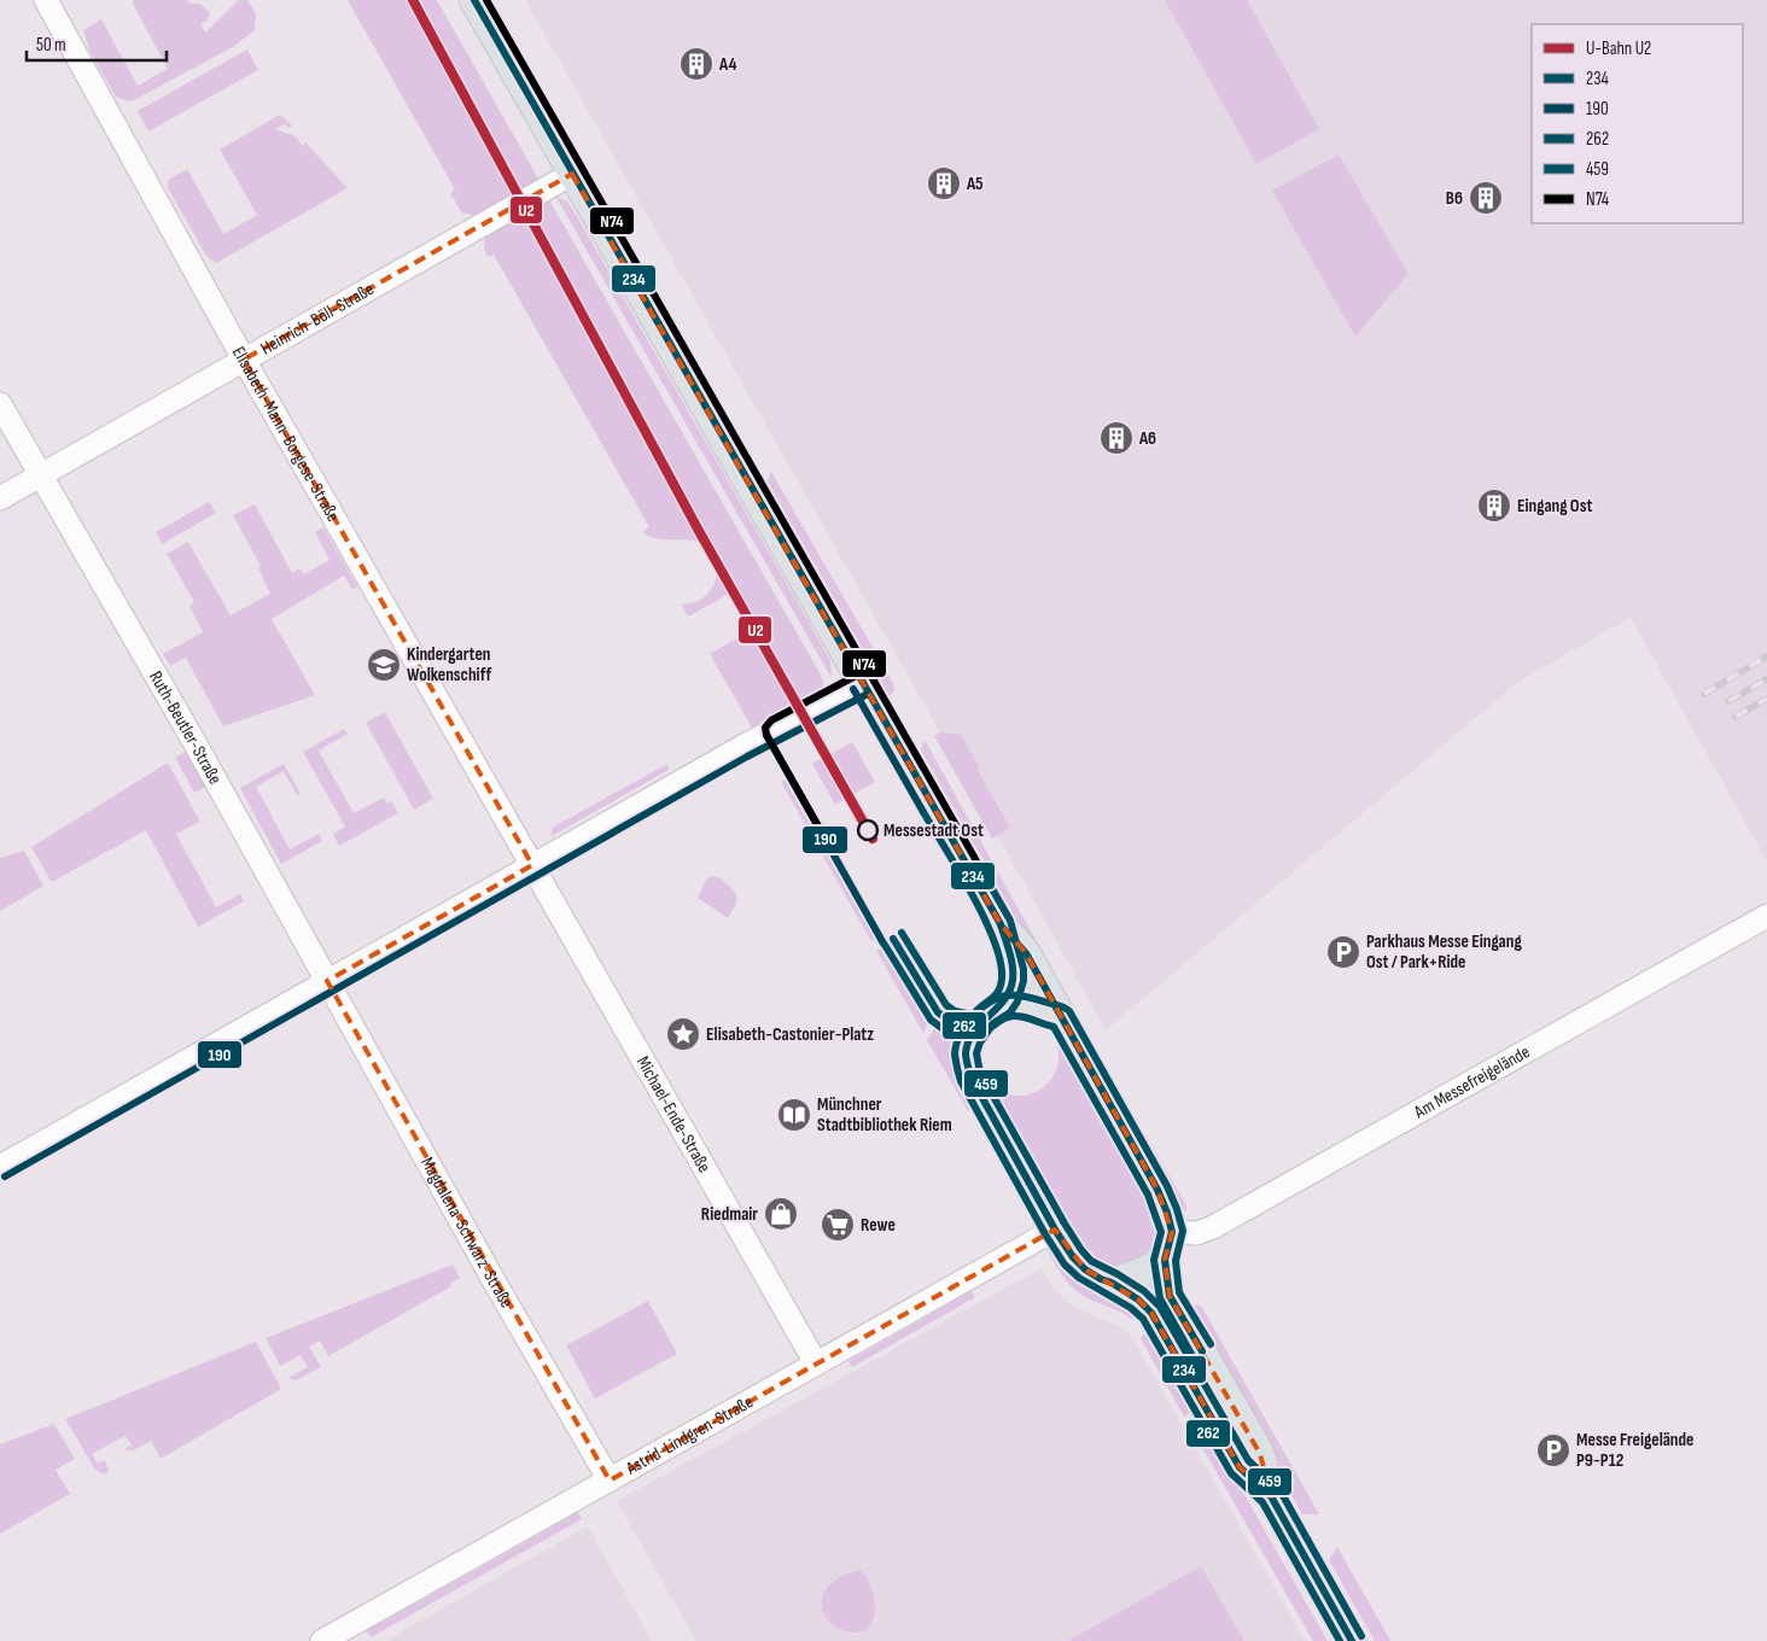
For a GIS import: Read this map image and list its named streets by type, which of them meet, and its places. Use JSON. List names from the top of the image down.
{
  "streets": {
    "street": [
      "Heinrich-Böll-Straße",
      "Elisabeth-Mann-Borgese-Straße",
      "Ruth-Beutler-Straße",
      "Am Messefreigelände",
      "Michael-Ende-Straße",
      "Magdalena-Schwarz-Straße",
      "Astrid-Lindgren-Straße"
    ]
  },
  "crossings": [
    ["Heinrich-Böll-Straße", "Elisabeth-Mann-Borgese-Straße"],
    ["Heinrich-Böll-Straße", "Ruth-Beutler-Straße"],
    ["Elisabeth-Mann-Borgese-Straße", "Michael-Ende-Straße"],
    ["Ruth-Beutler-Straße", "Magdalena-Schwarz-Straße"],
    ["Michael-Ende-Straße", "Astrid-Lindgren-Straße"],
    ["Magdalena-Schwarz-Straße", "Astrid-Lindgren-Straße"]
  ],
  "places": {
    "building": [
      "A4",
      "A5",
      "B6",
      "A6",
      "Eingang Ost"
    ],
    "school or university": ["Kindergarten Wolkenschiff"],
    "other": ["Messestadt Ost"],
    "parking": ["Parkhaus Messe Eingang Ost / Park+Ride", "Messe Freigelände P9-P12"],
    "place": ["Elisabeth-Castonier-Platz"],
    "library": ["Münchner Stadtbibliothek Riem"],
    "shop": ["Riedmair"],
    "supermarket": ["Rewe"]
  },
  "lines": [
    "metro line U2",
    "transit line 234",
    "transit line N74",
    "transit line 190",
    "transit line 262",
    "transit line 459"
  ],
  "legend": [
    "U-Bahn U2",
    "234",
    "190",
    "262",
    "459",
    "N74"
  ],
  "scale_bar": "50 m"
}
